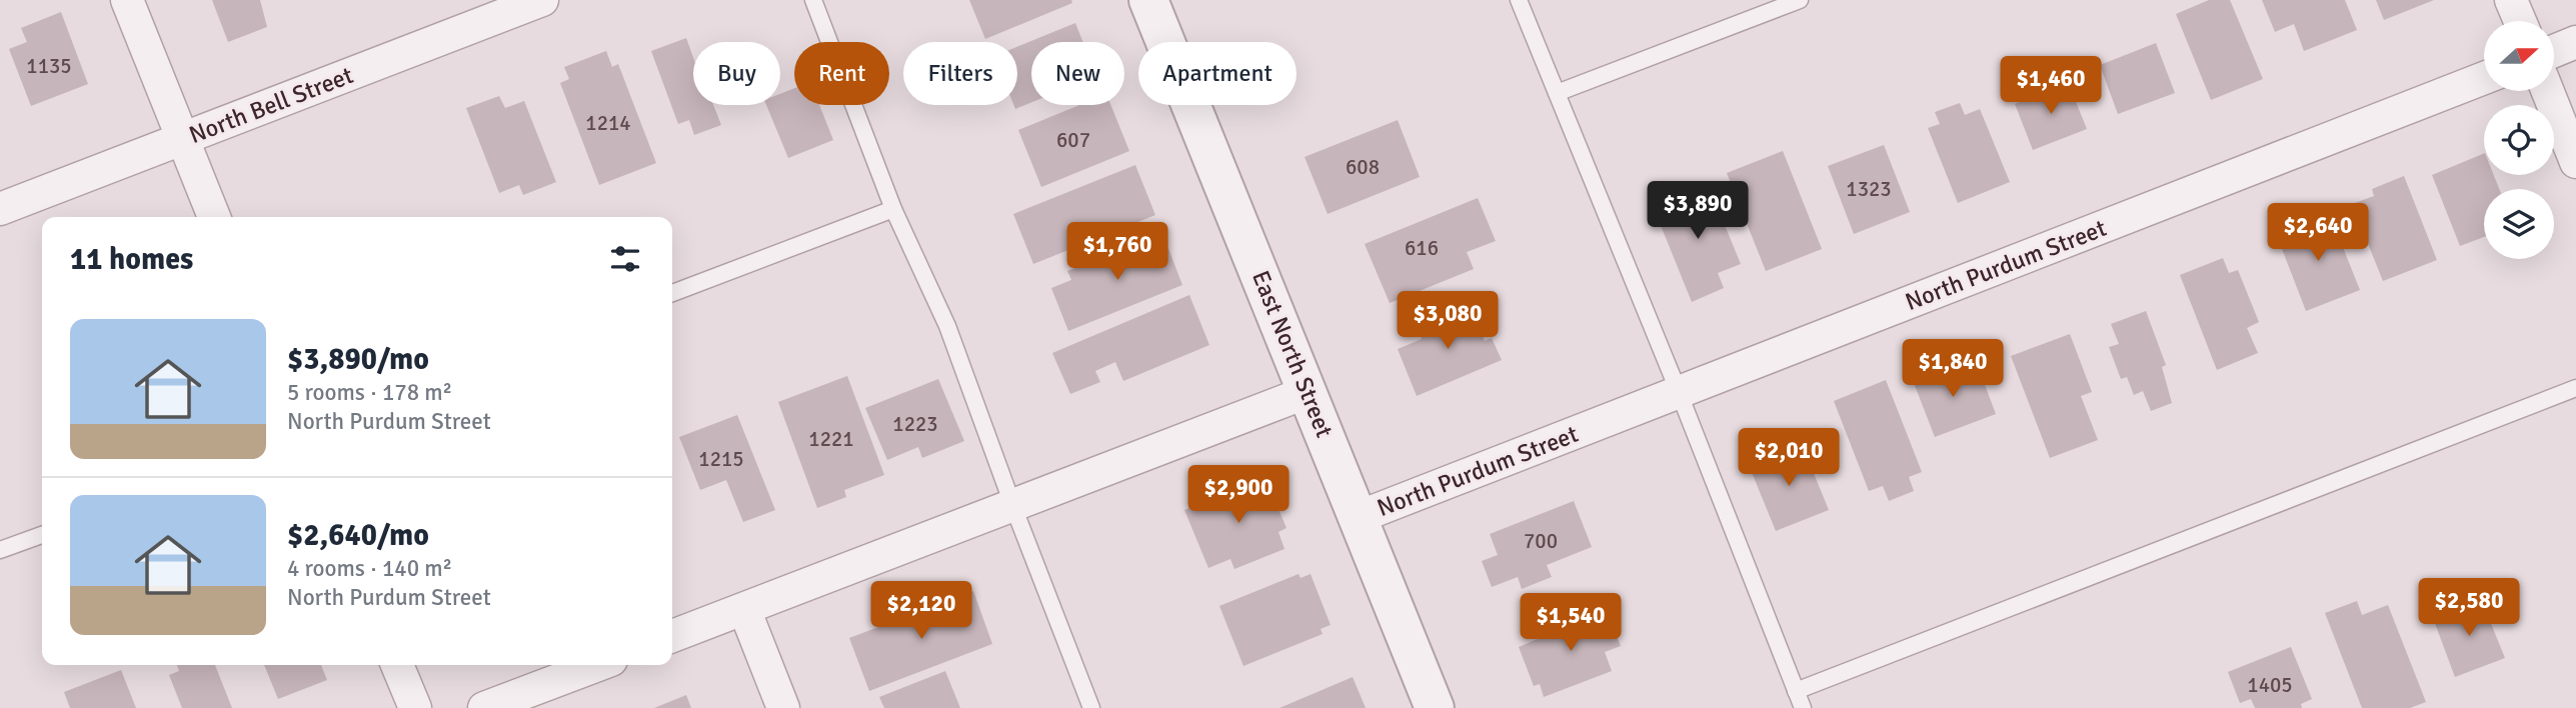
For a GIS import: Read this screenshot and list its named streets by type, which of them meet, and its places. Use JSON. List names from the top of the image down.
{
  "streets": {
    "street": ["North Bell Street", "North Purdum Street", "East North Street"]
  },
  "crossings": [
    ["North Purdum Street", "East North Street"]
  ],
  "house_numbers": [
    "1135",
    "1214",
    "607",
    "608",
    "1323",
    "616",
    "1223",
    "1221",
    "1215",
    "700",
    "1405"
  ],
  "north": "right",
  "page": {
    "chip": [
      "Buy",
      "Rent",
      "Filters",
      "New",
      "Apartment"
    ],
    "price": [
      "$1,460",
      "$3,890",
      "$2,640",
      "$1,760",
      "$3,080",
      "$1,840",
      "$2,010",
      "$2,900",
      "$2,580",
      "$2,120",
      "$1,540"
    ],
    "heading": "11 homes",
    "list": [
      {
        "name": "$3,890/mo",
        "note": "5 rooms · 178 m² · North Purdum Street"
      },
      {
        "name": "$2,640/mo",
        "note": "4 rooms · 140 m² · North Purdum Street"
      }
    ]
  }
}
